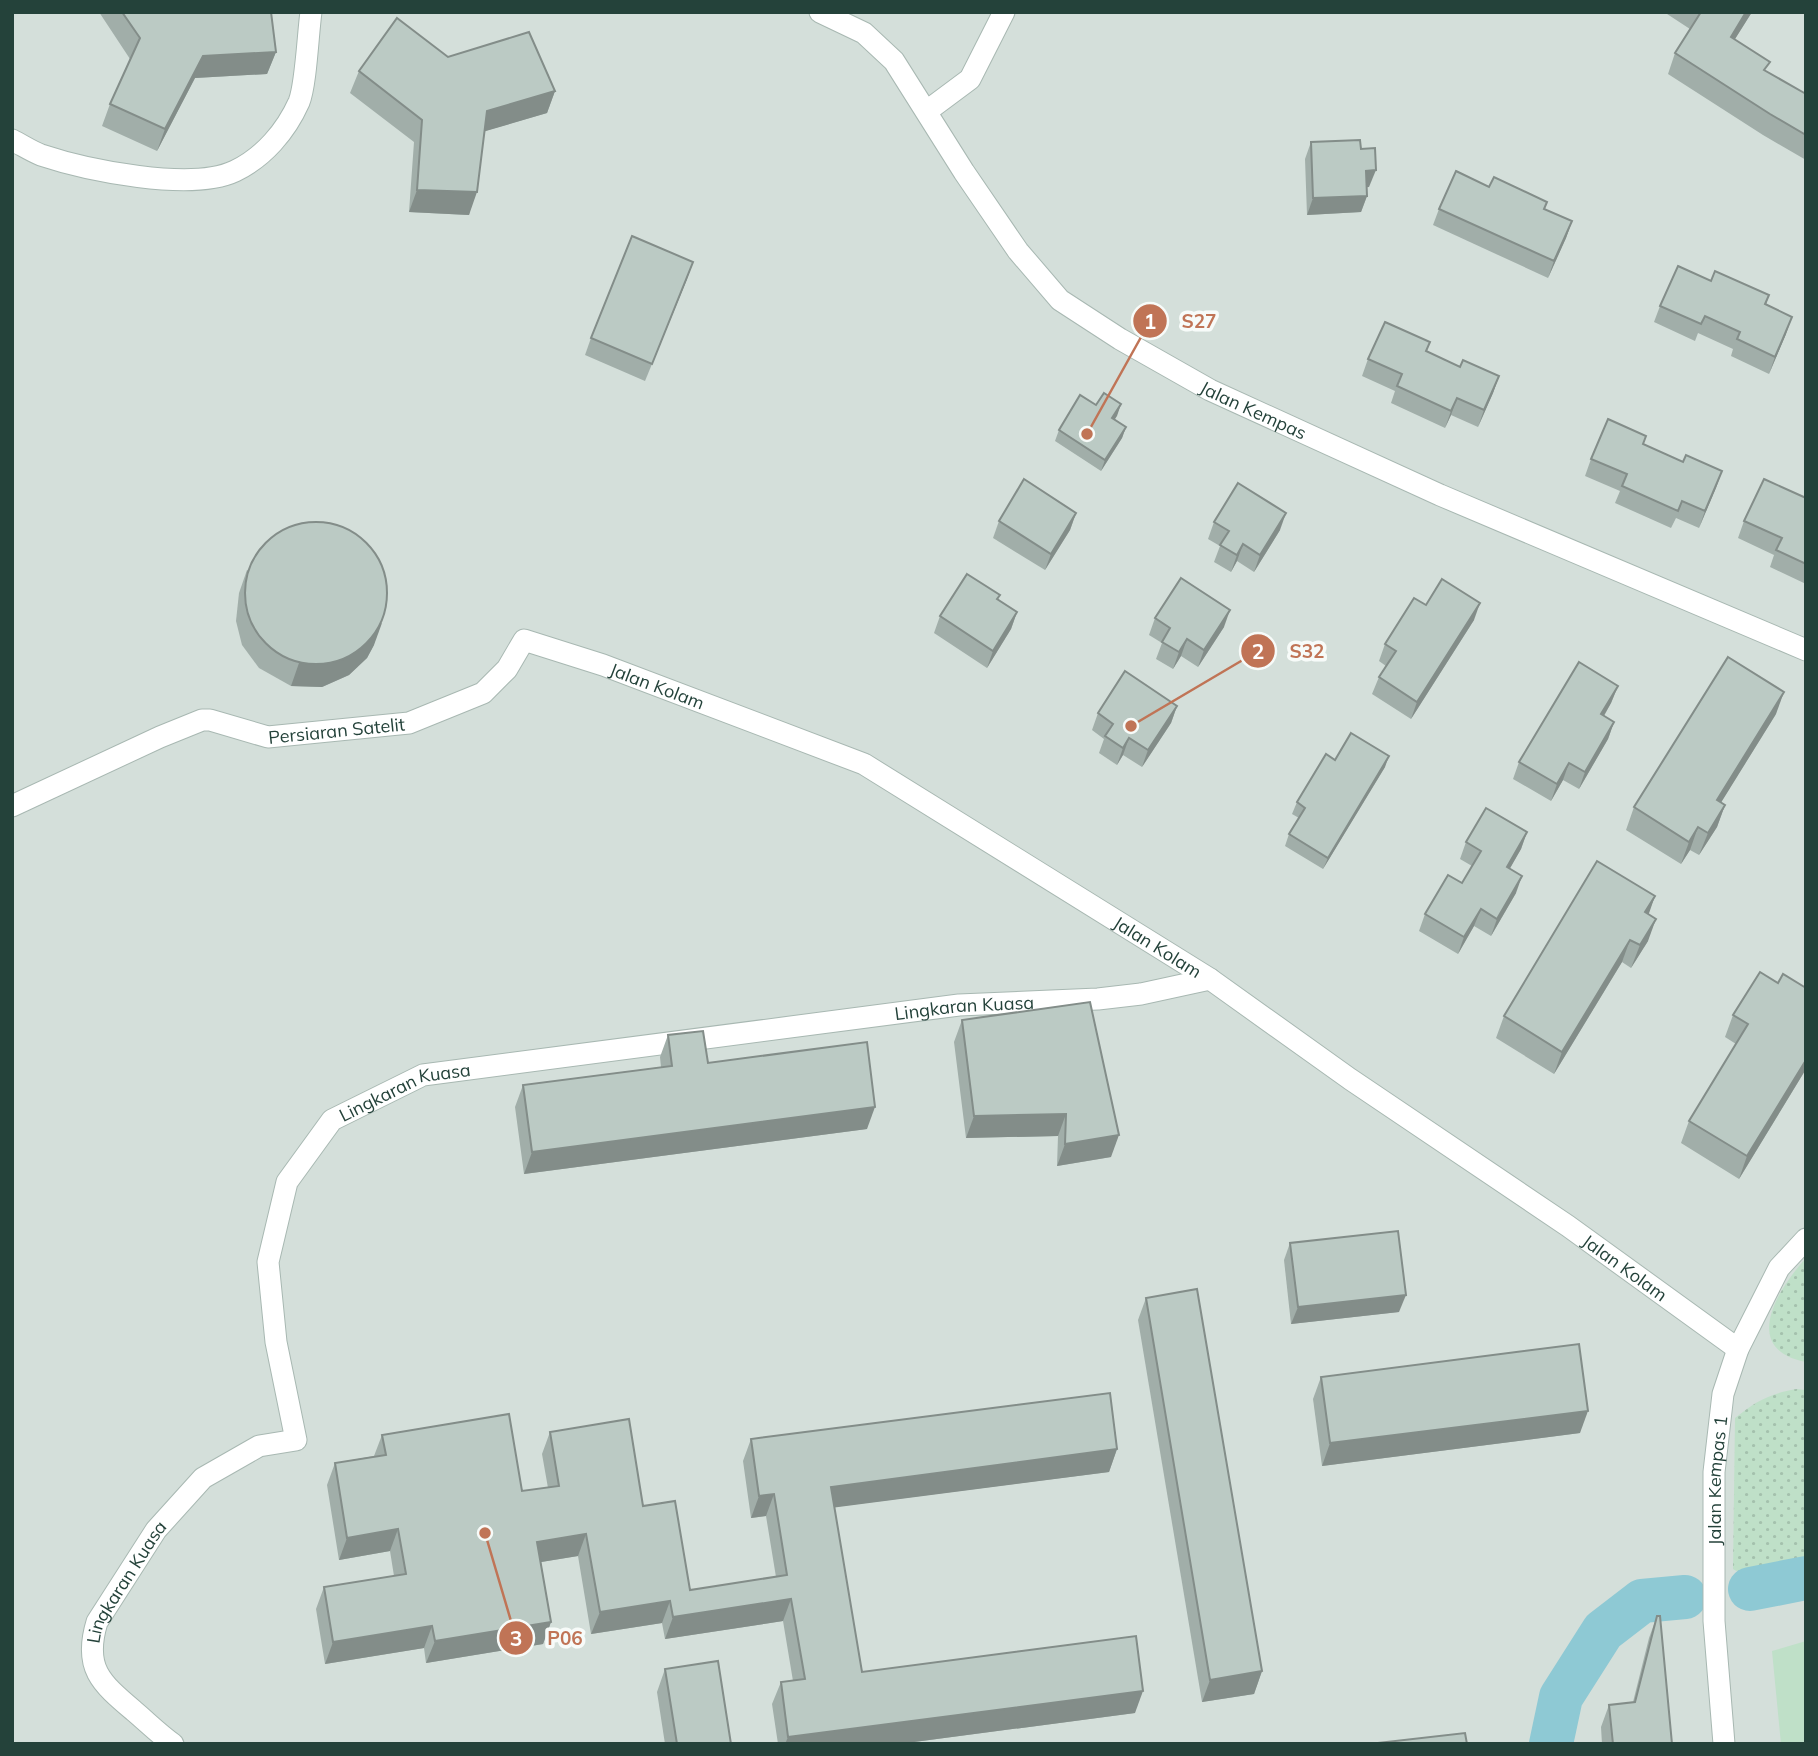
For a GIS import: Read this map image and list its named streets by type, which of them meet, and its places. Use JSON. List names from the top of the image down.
{
  "streets": {
    "street": [
      "Jalan Kempas",
      "Jalan Kolam",
      "Persiaran Satelit",
      "Lingkaran Kuasa",
      "Jalan Kempas 1"
    ]
  },
  "crossings": [
    ["Jalan Kolam", "Persiaran Satelit"],
    ["Jalan Kolam", "Lingkaran Kuasa"],
    ["Jalan Kolam", "Jalan Kempas 1"]
  ],
  "places": ["S27", "S32", "P06"]
}
